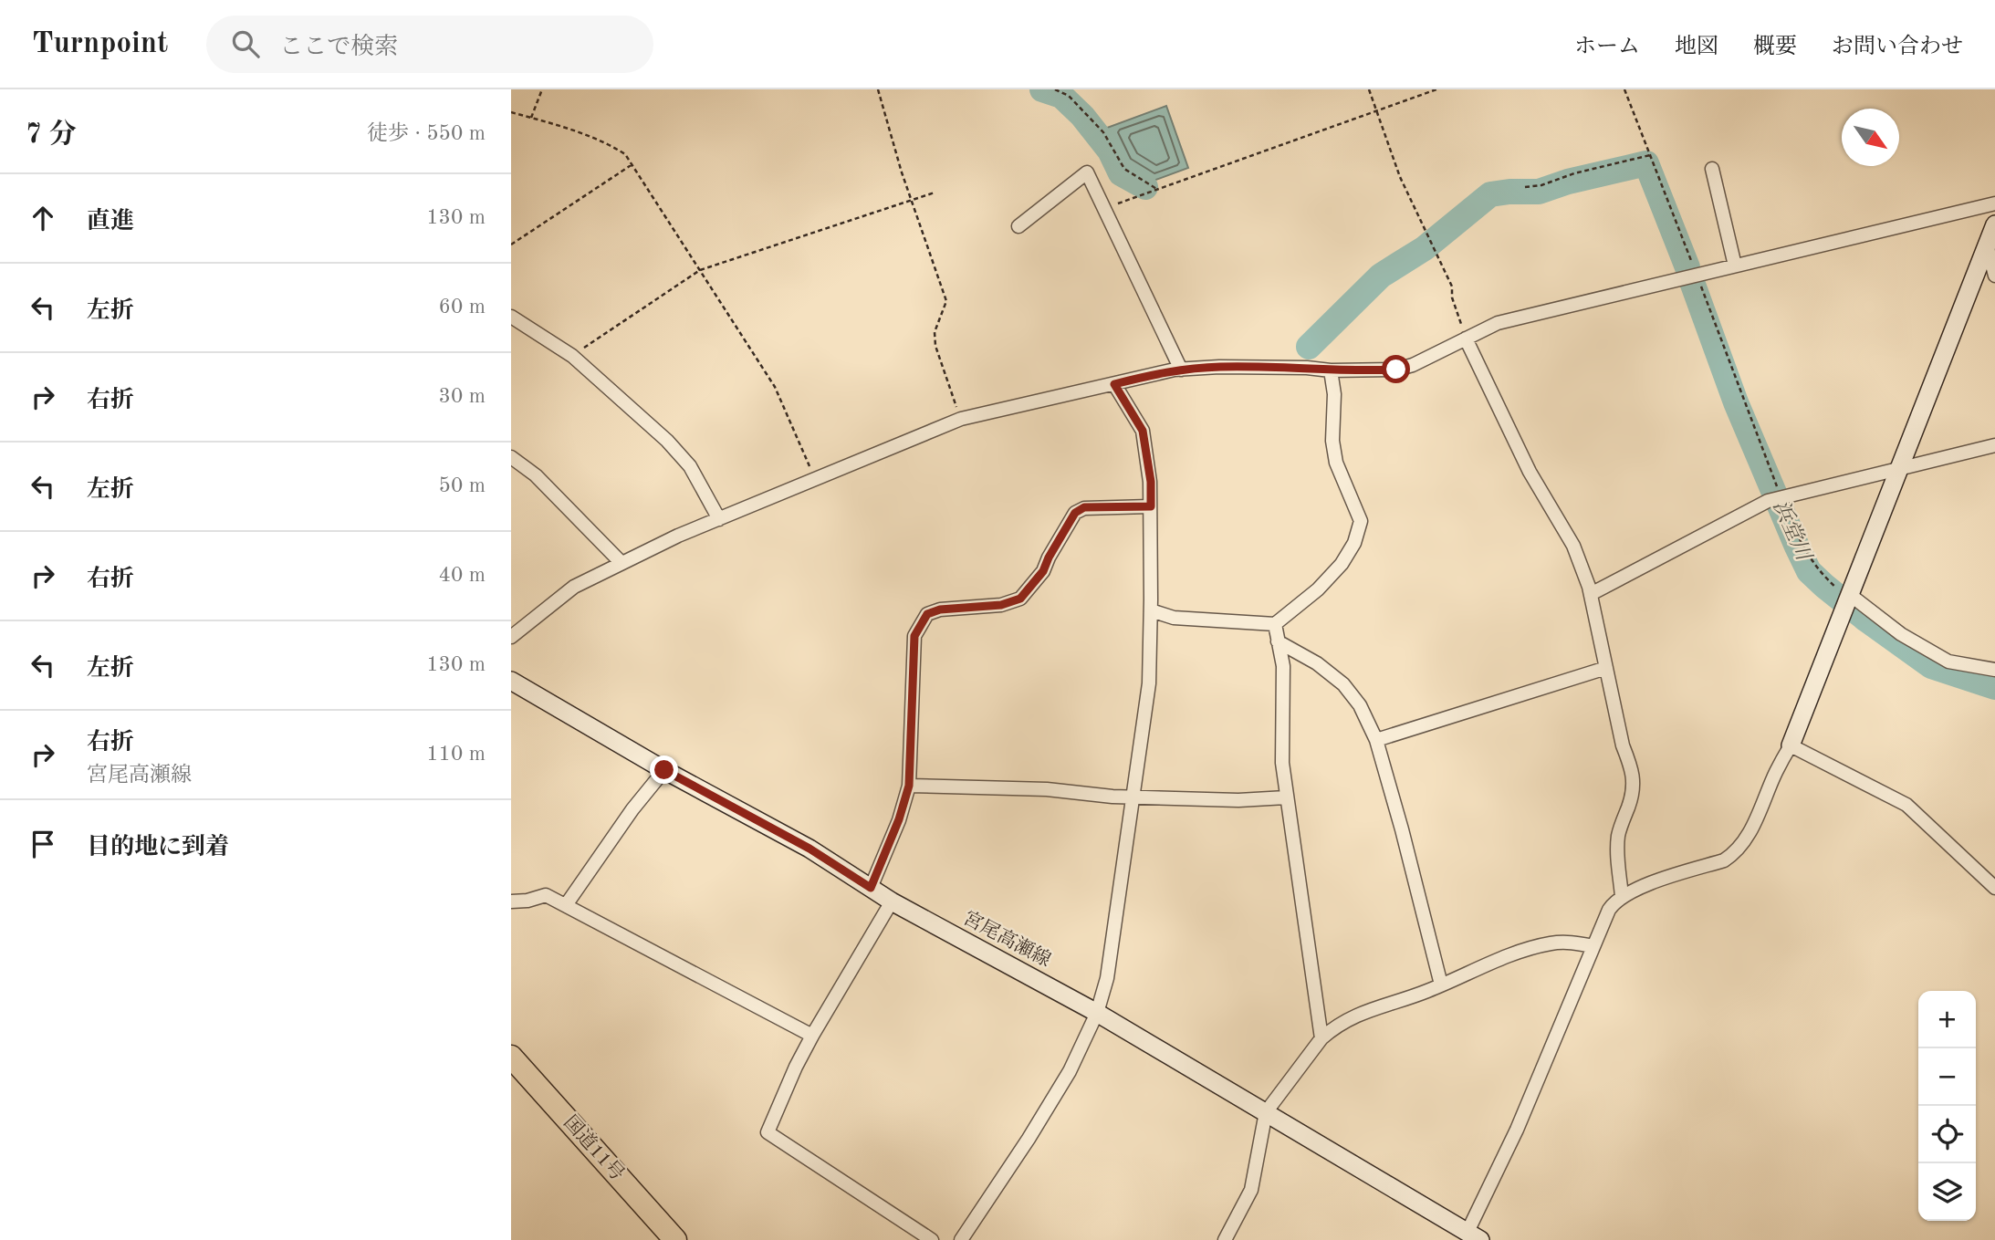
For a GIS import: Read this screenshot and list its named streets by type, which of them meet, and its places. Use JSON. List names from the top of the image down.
{
  "streets": {
    "highway": ["国道11号"],
    "main road": ["宮尾高瀬線"]
  },
  "water": ["浜堂川"],
  "north": "bottom right",
  "page": {
    "header": "Turnpoint",
    "search": "ここで検索",
    "nav": [
      "ホーム",
      "地図",
      "概要",
      "お問い合わせ"
    ],
    "heading": ["7 分", "徒歩 · 550 m"],
    "list": [
      ["直進", "130 m"],
      ["左折", "60 m"],
      ["右折", "30 m"],
      ["左折", "50 m"],
      ["右折", "40 m"],
      ["左折", "130 m"],
      ["右折", "宮尾高瀬線", "110 m"],
      "目的地に到着"
    ],
    "map_buttons": ["+", "−"]
  }
}
